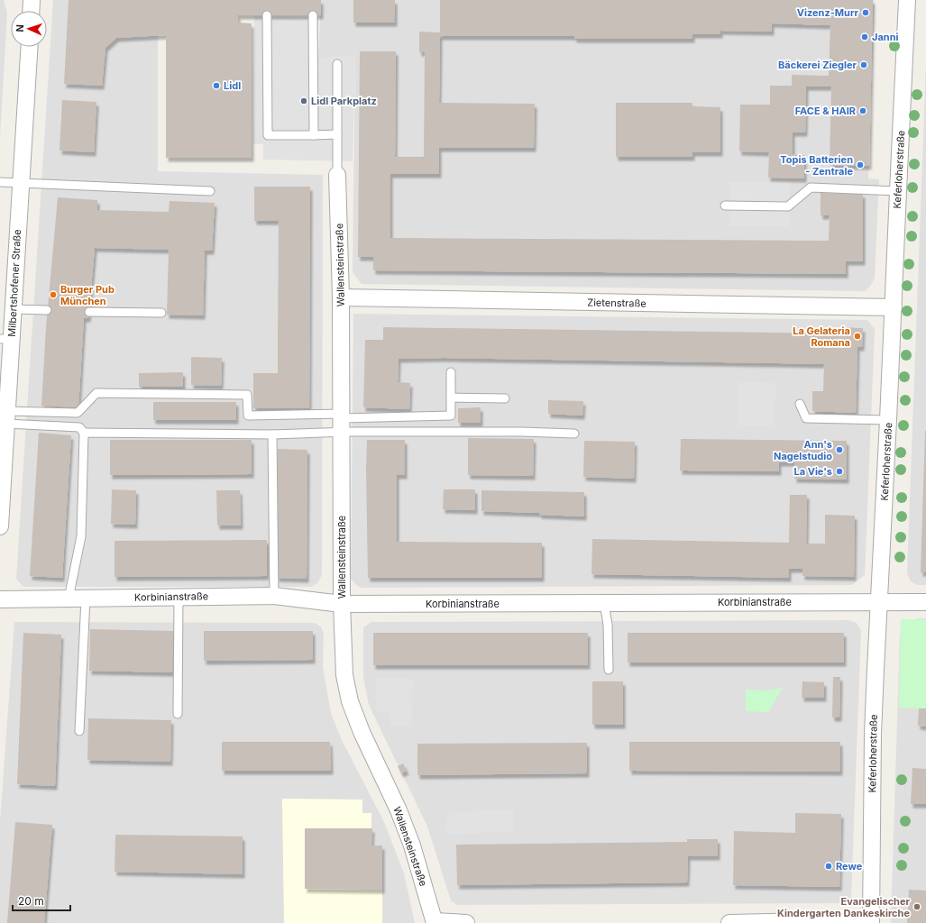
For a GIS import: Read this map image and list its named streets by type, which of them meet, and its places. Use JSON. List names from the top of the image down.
{
  "streets": {
    "street": [
      "Keferloherstraße",
      "Wallensteinstraße",
      "Milbertshofener Straße",
      "Zietenstraße",
      "Korbinianstraße"
    ]
  },
  "crossings": [
    ["Keferloherstraße", "Zietenstraße"],
    ["Keferloherstraße", "Korbinianstraße"],
    ["Wallensteinstraße", "Zietenstraße"],
    ["Wallensteinstraße", "Korbinianstraße"]
  ],
  "places": [
    "Vizenz-Murr",
    "Janni",
    "Bäckerei Ziegler",
    "Lidl",
    "Lidl Parkplatz",
    "FACE & HAIR",
    "Topis Batterien - Zentrale",
    "Burger Pub München",
    "La Gelateria Romana",
    "Ann's Nagelstudio",
    "La Vie's",
    "Rewe",
    "Evangelischer Kindergarten Dankeskirche"
  ],
  "scale_bar": "20 m",
  "north": "left"
}
